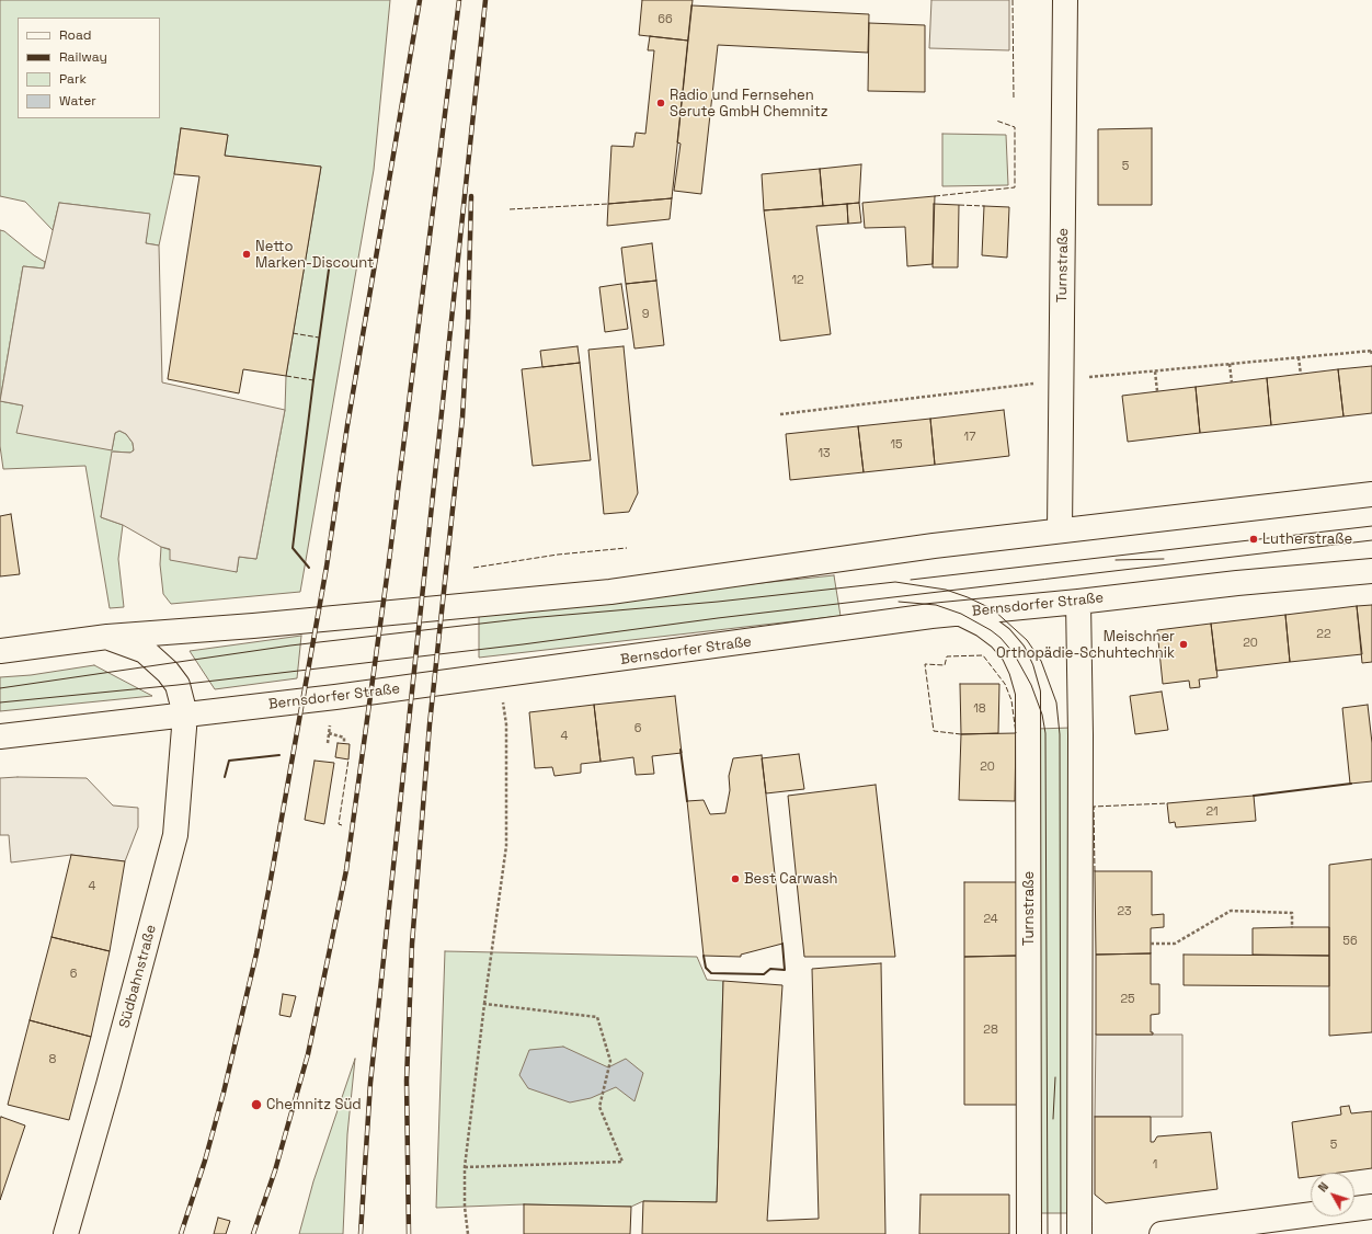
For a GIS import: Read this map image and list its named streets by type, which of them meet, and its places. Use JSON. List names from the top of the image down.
{
  "streets": {
    "street": ["Turnstraße", "Bernsdorfer Straße", "Südbahnstraße"]
  },
  "crossings": [
    ["Turnstraße", "Bernsdorfer Straße"],
    ["Bernsdorfer Straße", "Südbahnstraße"]
  ],
  "places": [
    "Radio und Fernsehen Serute GmbH Chemnitz",
    "Netto Marken-Discount",
    "Lutherstraße",
    "Meischner Orthopädie-Schuhtechnik",
    "Best Carwash",
    "Chemnitz Süd"
  ],
  "house_numbers": [
    "66",
    "5",
    "12",
    "9",
    "17",
    "15",
    "13",
    "22",
    "20",
    "18",
    "6",
    "4",
    "20",
    "21",
    "4",
    "23",
    "24",
    "56",
    "6",
    "25",
    "28",
    "8",
    "5",
    "1"
  ],
  "legend": [
    "Road",
    "Railway",
    "Park",
    "Water"
  ],
  "north": "top left"
}
